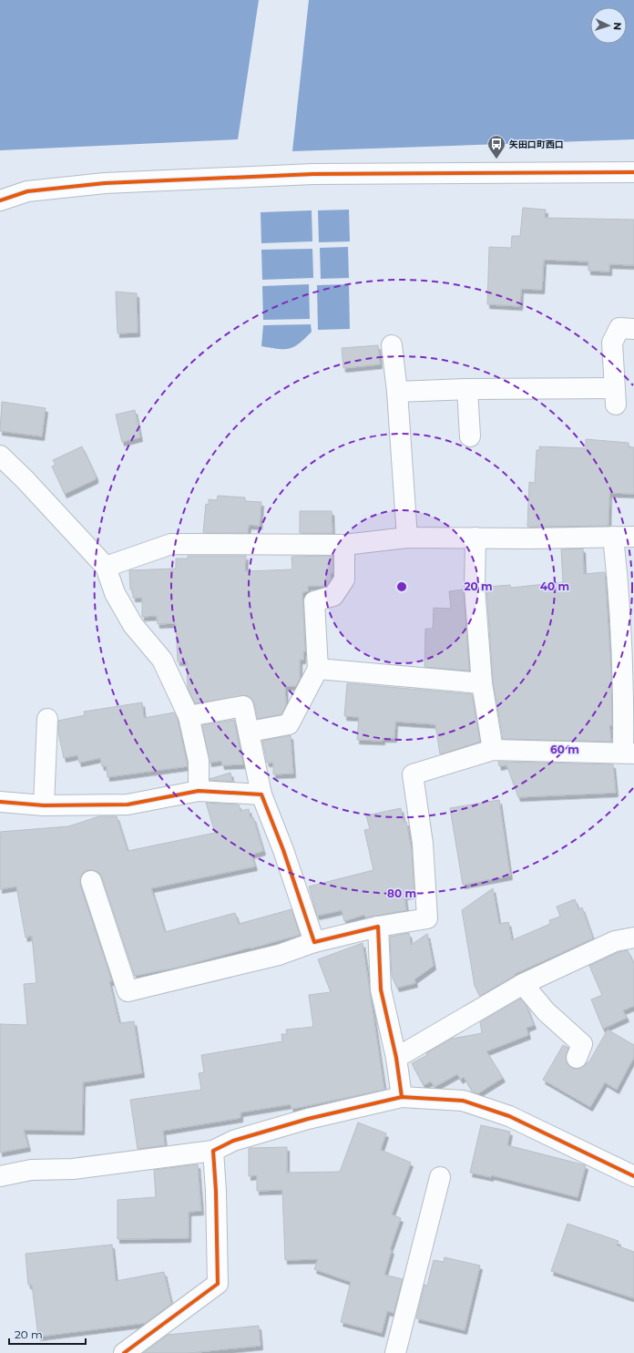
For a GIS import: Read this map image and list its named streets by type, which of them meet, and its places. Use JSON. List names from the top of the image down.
{
  "places": {
    "bus stop": ["矢田口町西口"]
  },
  "scale_bar": "20 m",
  "north": "right",
  "rings": [
    "20 m",
    "40 m",
    "60 m",
    "80 m"
  ]
}
